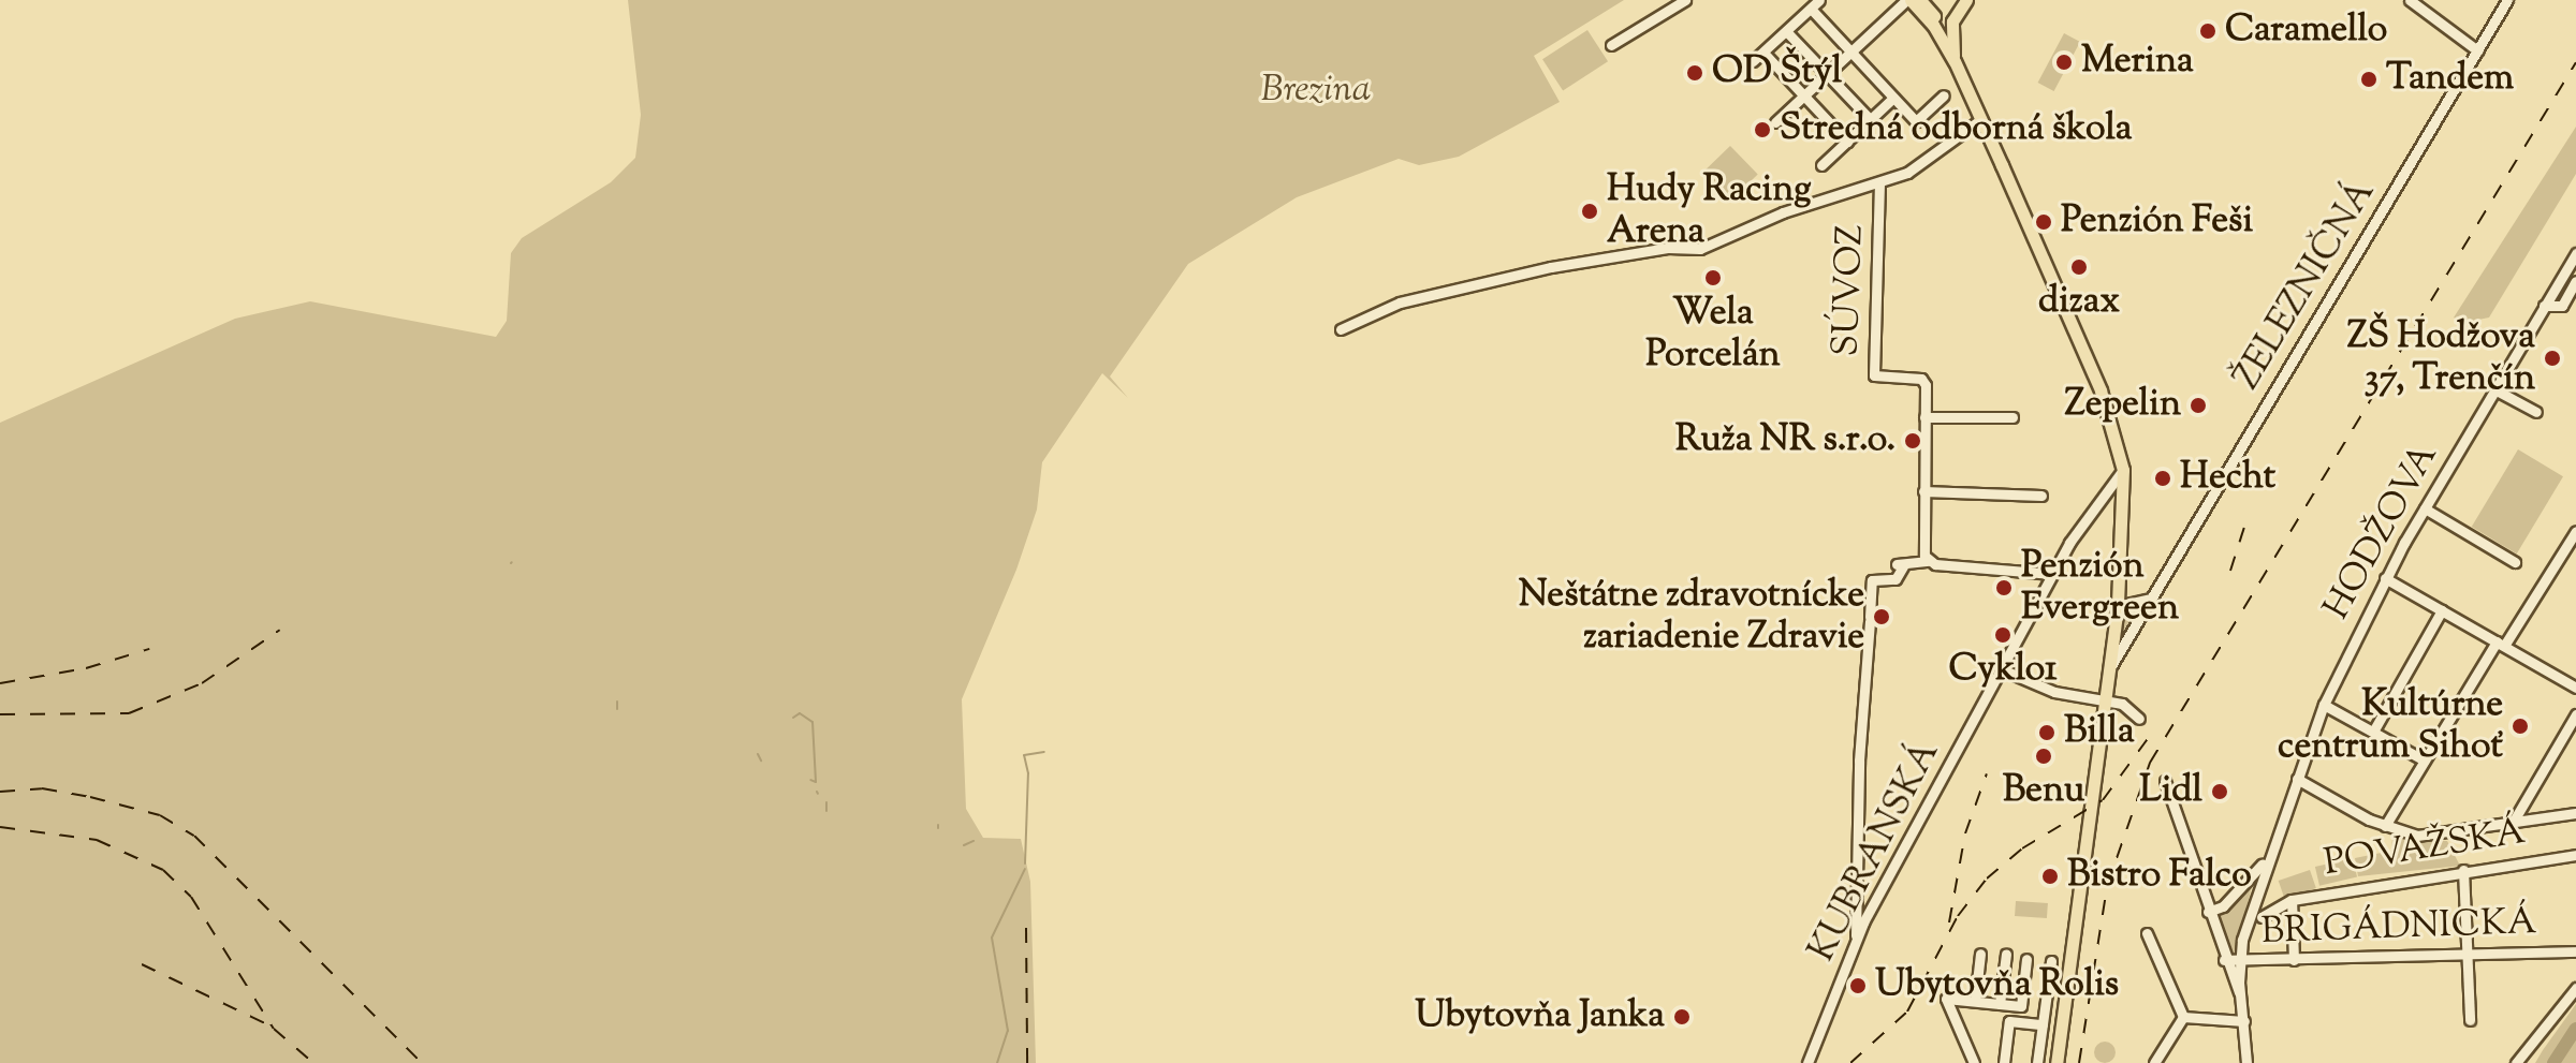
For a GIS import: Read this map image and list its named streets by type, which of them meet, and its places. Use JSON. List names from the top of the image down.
{
  "streets": {
    "street": [
      "ŽELEZNIČNÁ",
      "SÚVOZ",
      "HODŽOVA",
      "POVAŽSKÁ",
      "KUBRANSKÁ",
      "BRIGÁDNICKÁ"
    ]
  },
  "crossings": [
    ["HODŽOVA", "POVAŽSKÁ"],
    ["HODŽOVA", "BRIGÁDNICKÁ"],
    ["POVAŽSKÁ", "BRIGÁDNICKÁ"]
  ],
  "parks": ["Brezina"],
  "places": [
    "Caramello",
    "Merina",
    "OD Štýl",
    "Tandem",
    "Stredná odborná škola",
    "Hudy Racing Arena",
    "Penzión Feši",
    "dizax",
    "Wela Porcelán",
    "ZŠ Hodžova 37, Trenčín",
    "Zepelin",
    "Ruža NR s.r.o.",
    "Hecht",
    "Penzión Evergreen",
    "Neštátne zdravotnícke zariadenie Zdravie",
    "Cyklo1",
    "Kultúrne centrum Sihoť",
    "Billa",
    "Benu",
    "Lidl",
    "Bistro Falco",
    "Ubytovňa Rolis",
    "Ubytovňa Janka"
  ]
}
